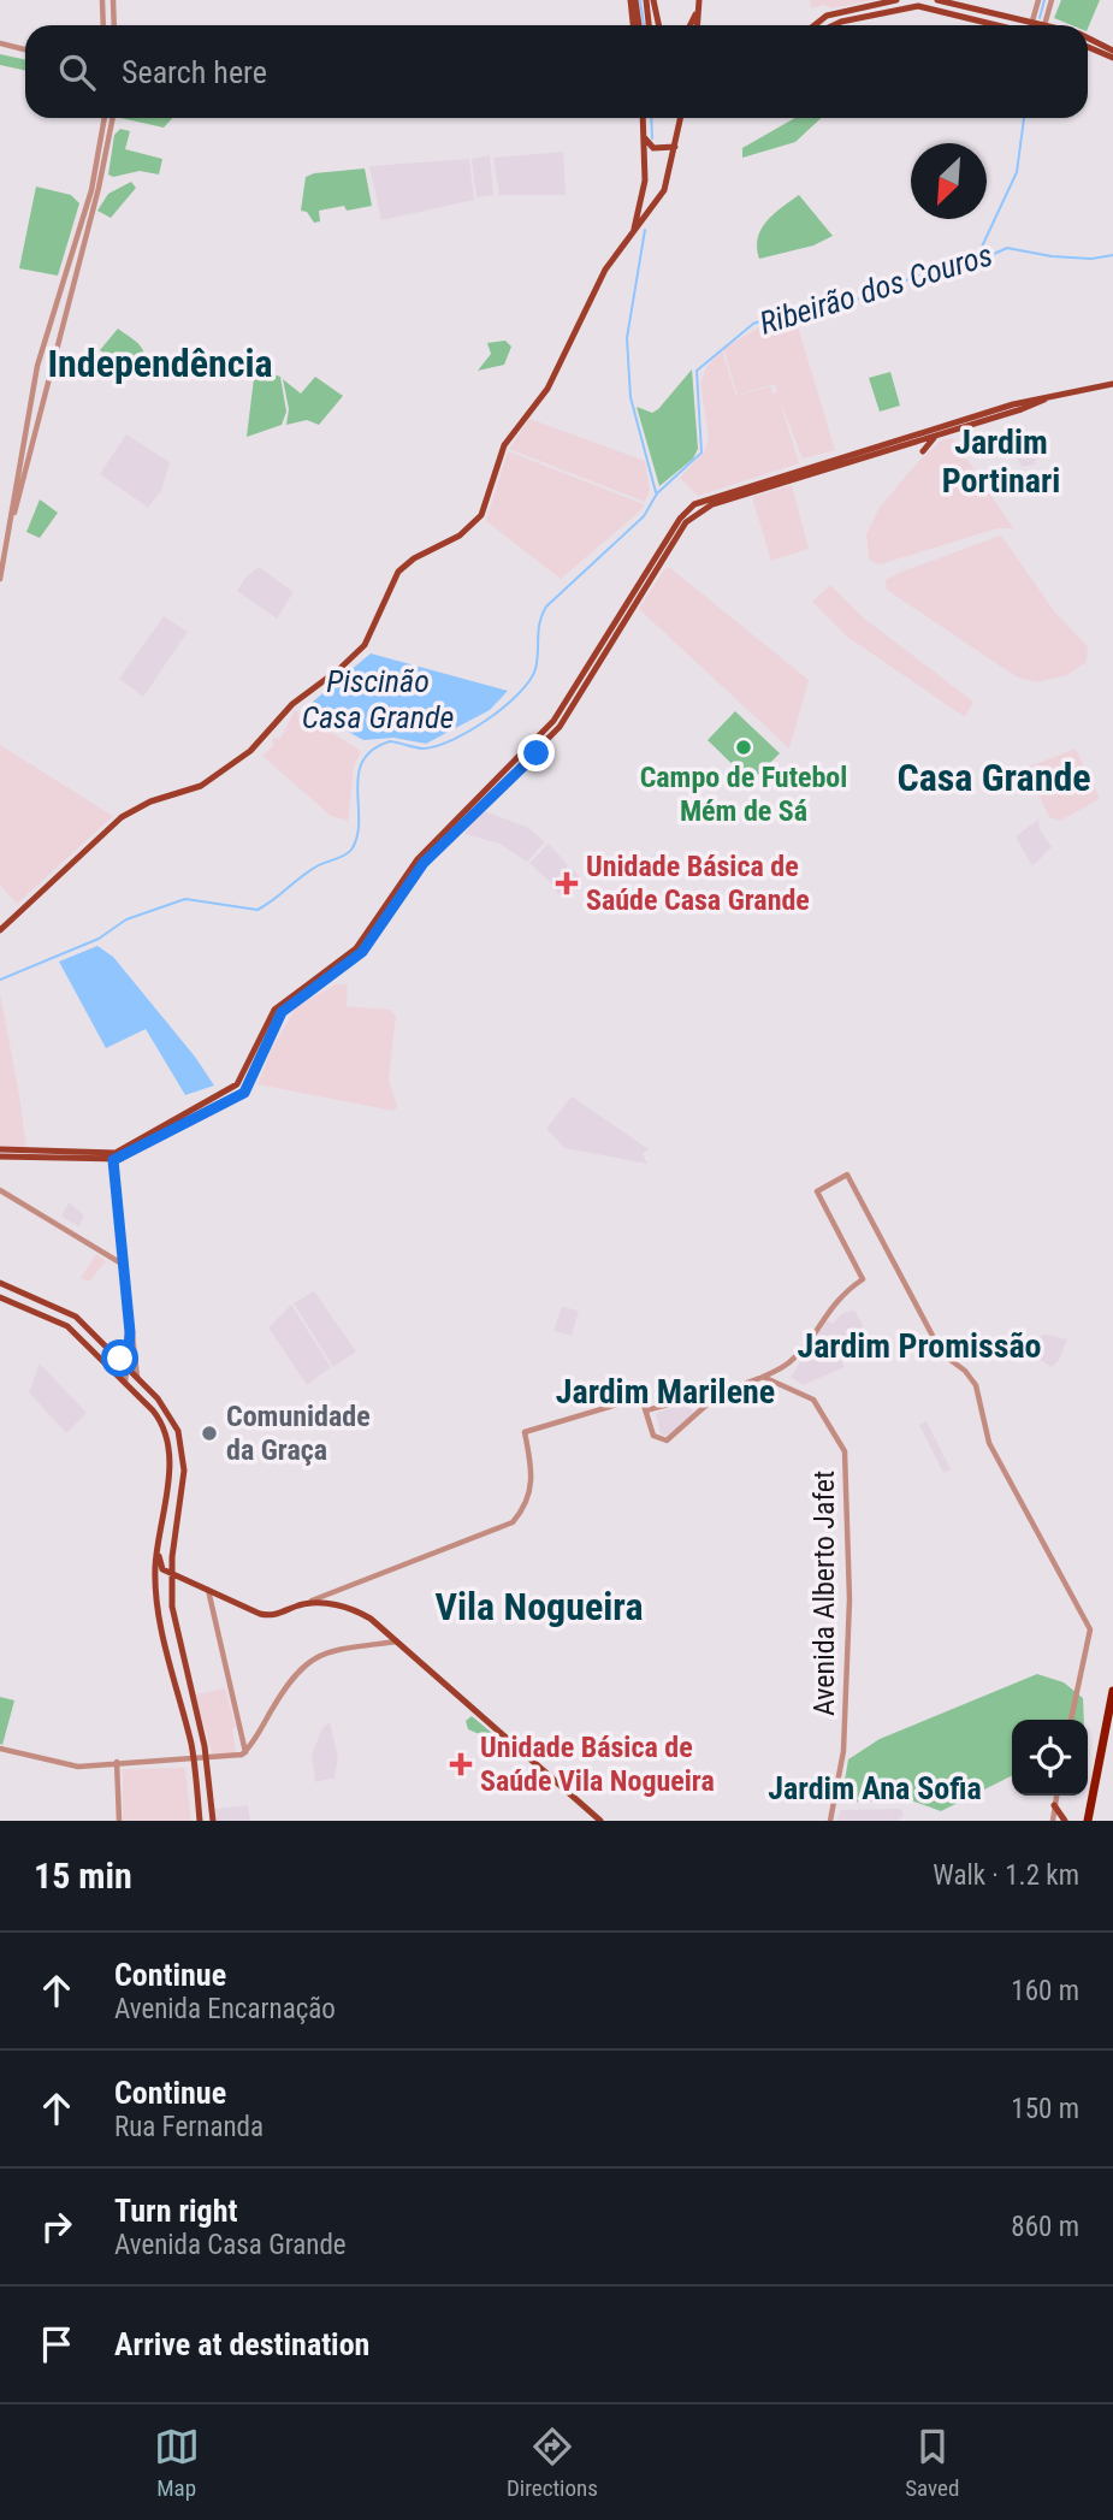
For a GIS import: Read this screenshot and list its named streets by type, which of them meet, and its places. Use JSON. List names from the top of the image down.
{
  "streets": {
    "street": ["Avenida Alberto Jafet"]
  },
  "districts": [
    "Independência",
    "Jardim Portinari",
    "Casa Grande",
    "Jardim Promissão",
    "Jardim Marilene",
    "Vila Nogueira",
    "Jardim Ana Sofia"
  ],
  "water": ["Ribeirão dos Couros", "Piscinão Casa Grande"],
  "places": {
    "other": ["Campo de Futebol Mém de Sá", "Comunidade da Graça"],
    "health": ["Unidade Básica de Saúde Casa Grande", "Unidade Básica de Saúde Vila Nogueira"]
  },
  "north": "bottom left",
  "page": {
    "search": "Search here",
    "heading": ["15 min", "Walk · 1.2 km"],
    "list": [
      ["Continue", "Avenida Encarnação", "160 m"],
      ["Continue", "Rua Fernanda", "150 m"],
      ["Turn right", "Avenida Casa Grande", "860 m"],
      "Arrive at destination"
    ],
    "nav": ["Map", "Directions", "Saved"]
  }
}
